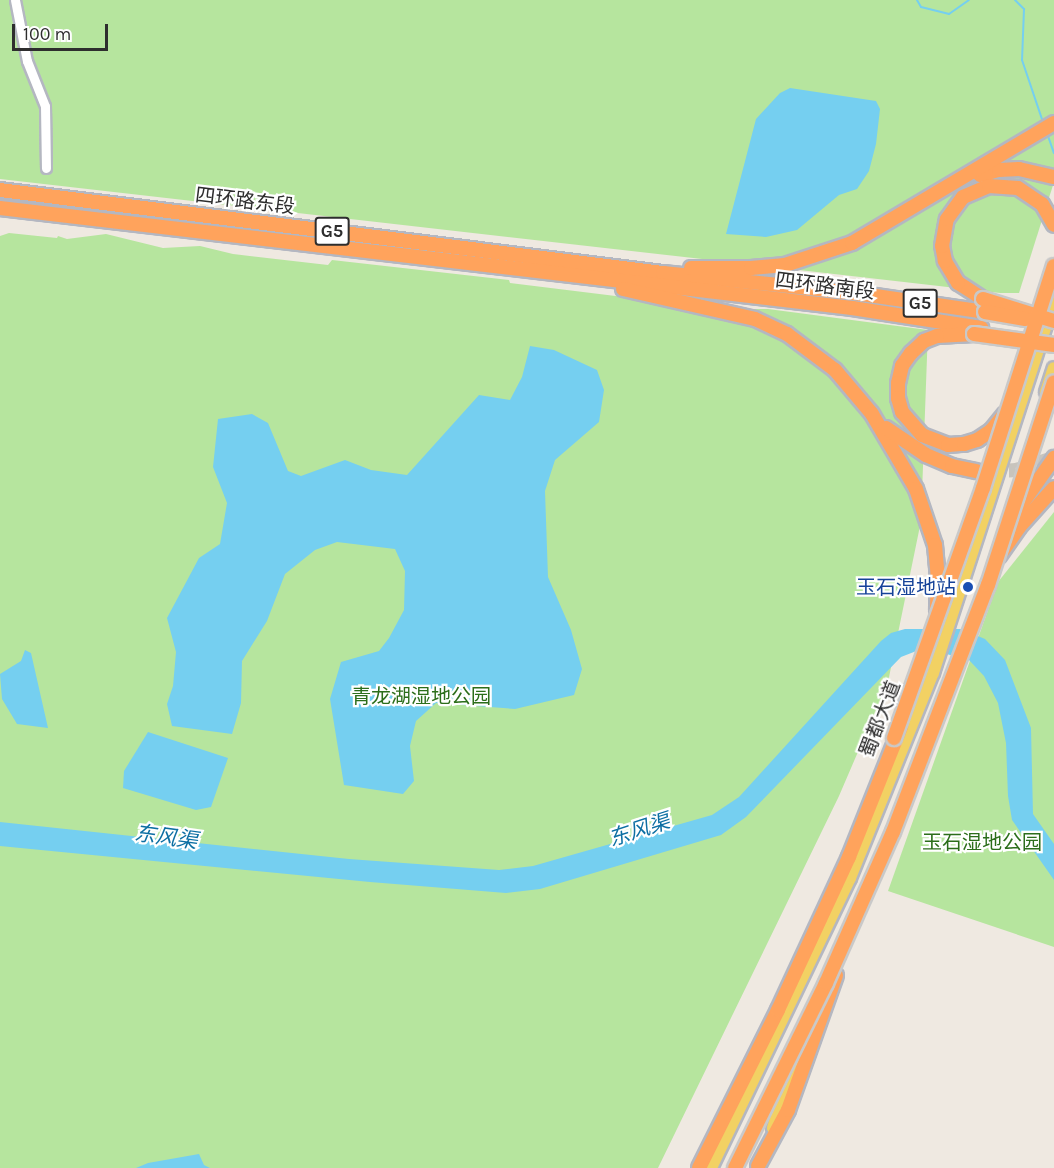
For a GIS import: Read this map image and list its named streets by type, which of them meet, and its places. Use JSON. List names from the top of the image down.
{
  "streets": {
    "highway": [
      "四环路东段",
      "G5",
      "四环路南段",
      "蜀都大道"
    ]
  },
  "crossings": [
    ["四环路东段", "四环路南段"]
  ],
  "water": ["东风渠"],
  "parks": ["青龙湖湿地公园", "玉石湿地公园"],
  "places": ["玉石湿地站"],
  "scale_bar": "100 m"
}
